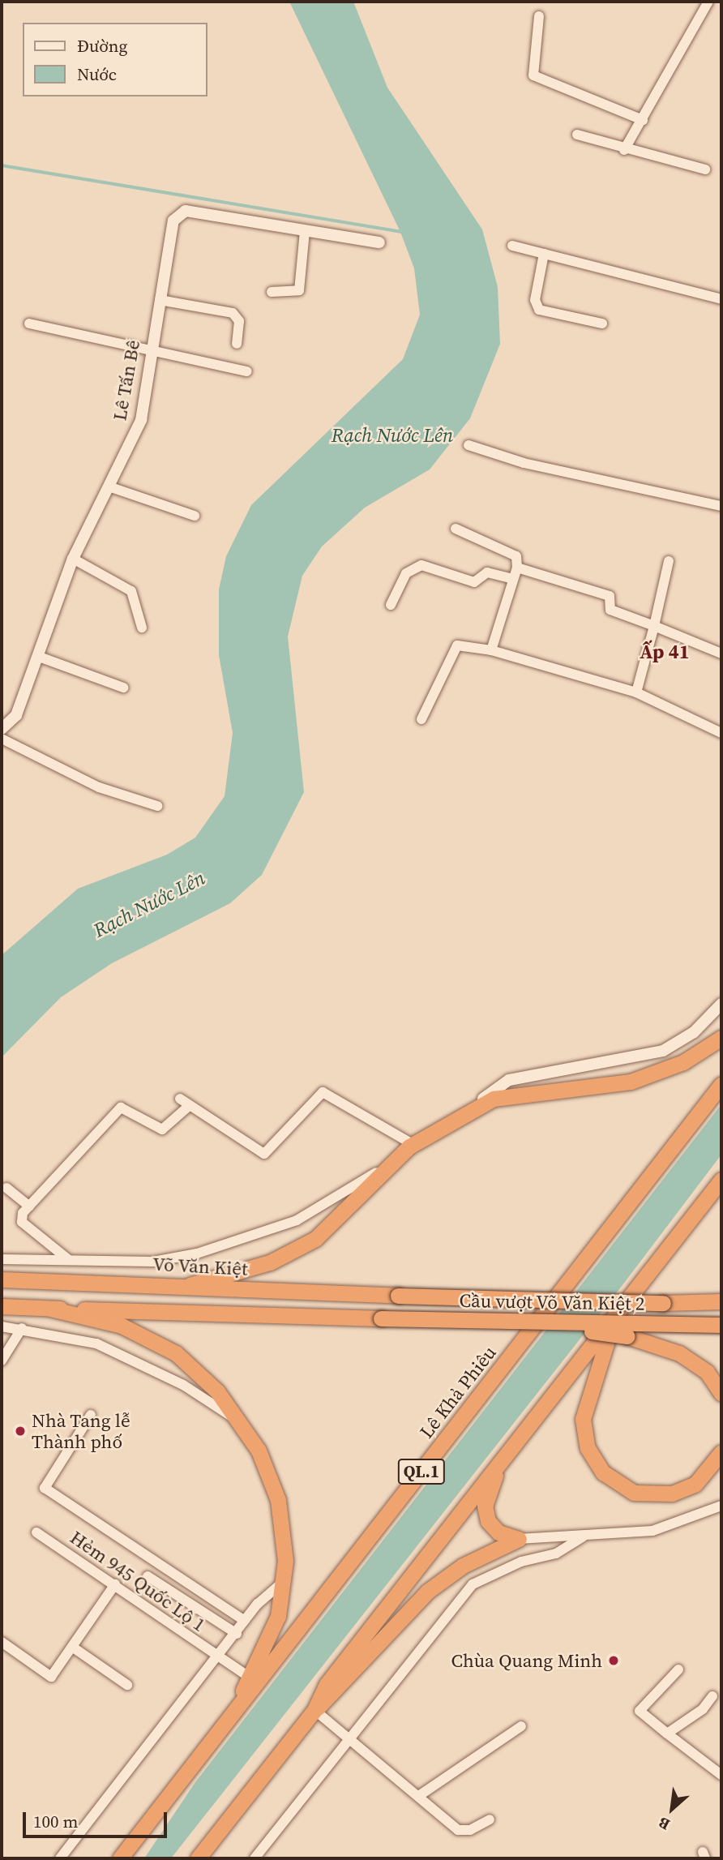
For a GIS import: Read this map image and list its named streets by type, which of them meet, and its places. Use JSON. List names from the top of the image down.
{
  "streets": {
    "highway": [
      "Võ Văn Kiệt",
      "Cầu vượt Võ Văn Kiệt 2",
      "Lê Khả Phiêu",
      "QL.1"
    ],
    "street": ["Lê Tấn Bê", "Hẻm 945 Quốc Lộ 1"]
  },
  "districts": ["Ấp 41"],
  "water": ["Rạch Nước Lên"],
  "places": ["Nhà Tang lễ Thành phố", "Chùa Quang Minh"],
  "legend": ["Đường", "Nước"],
  "scale_bar": "100 m",
  "north": "bottom left"
}
